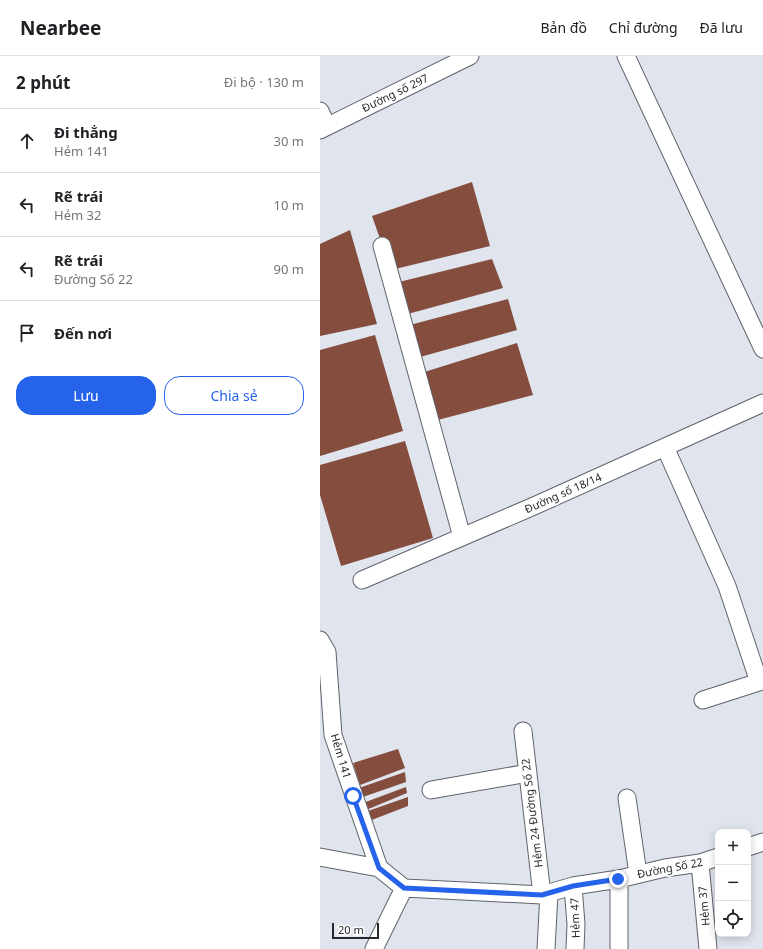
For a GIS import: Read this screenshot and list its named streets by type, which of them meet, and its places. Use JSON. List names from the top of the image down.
{
  "streets": {
    "street": [
      "Đường số 297",
      "Đường số 18/14",
      "Hẻm 141",
      "Hẻm 24 Đường Số 22",
      "Đường Số 22",
      "Hẻm 37",
      "Hẻm 47"
    ]
  },
  "crossings": [
    ["Hẻm 24 Đường Số 22", "Đường Số 22"],
    ["Đường Số 22", "Hẻm 37"],
    ["Đường Số 22", "Hẻm 47"]
  ],
  "scale_bar": "20 m",
  "page": {
    "header": "Nearbee",
    "nav": ["Bản đồ", "Chỉ đường", "Đã lưu"],
    "heading": ["2 phút", "Đi bộ · 130 m"],
    "list": [
      ["Đi thẳng", "Hẻm 141", "30 m"],
      ["Rẽ trái", "Hẻm 32", "10 m"],
      ["Rẽ trái", "Đường Số 22", "90 m"],
      "Đến nơi"
    ],
    "buttons": ["Lưu", "Chia sẻ"],
    "map_buttons": ["+", "−"],
    "scale": "20 m"
  }
}
